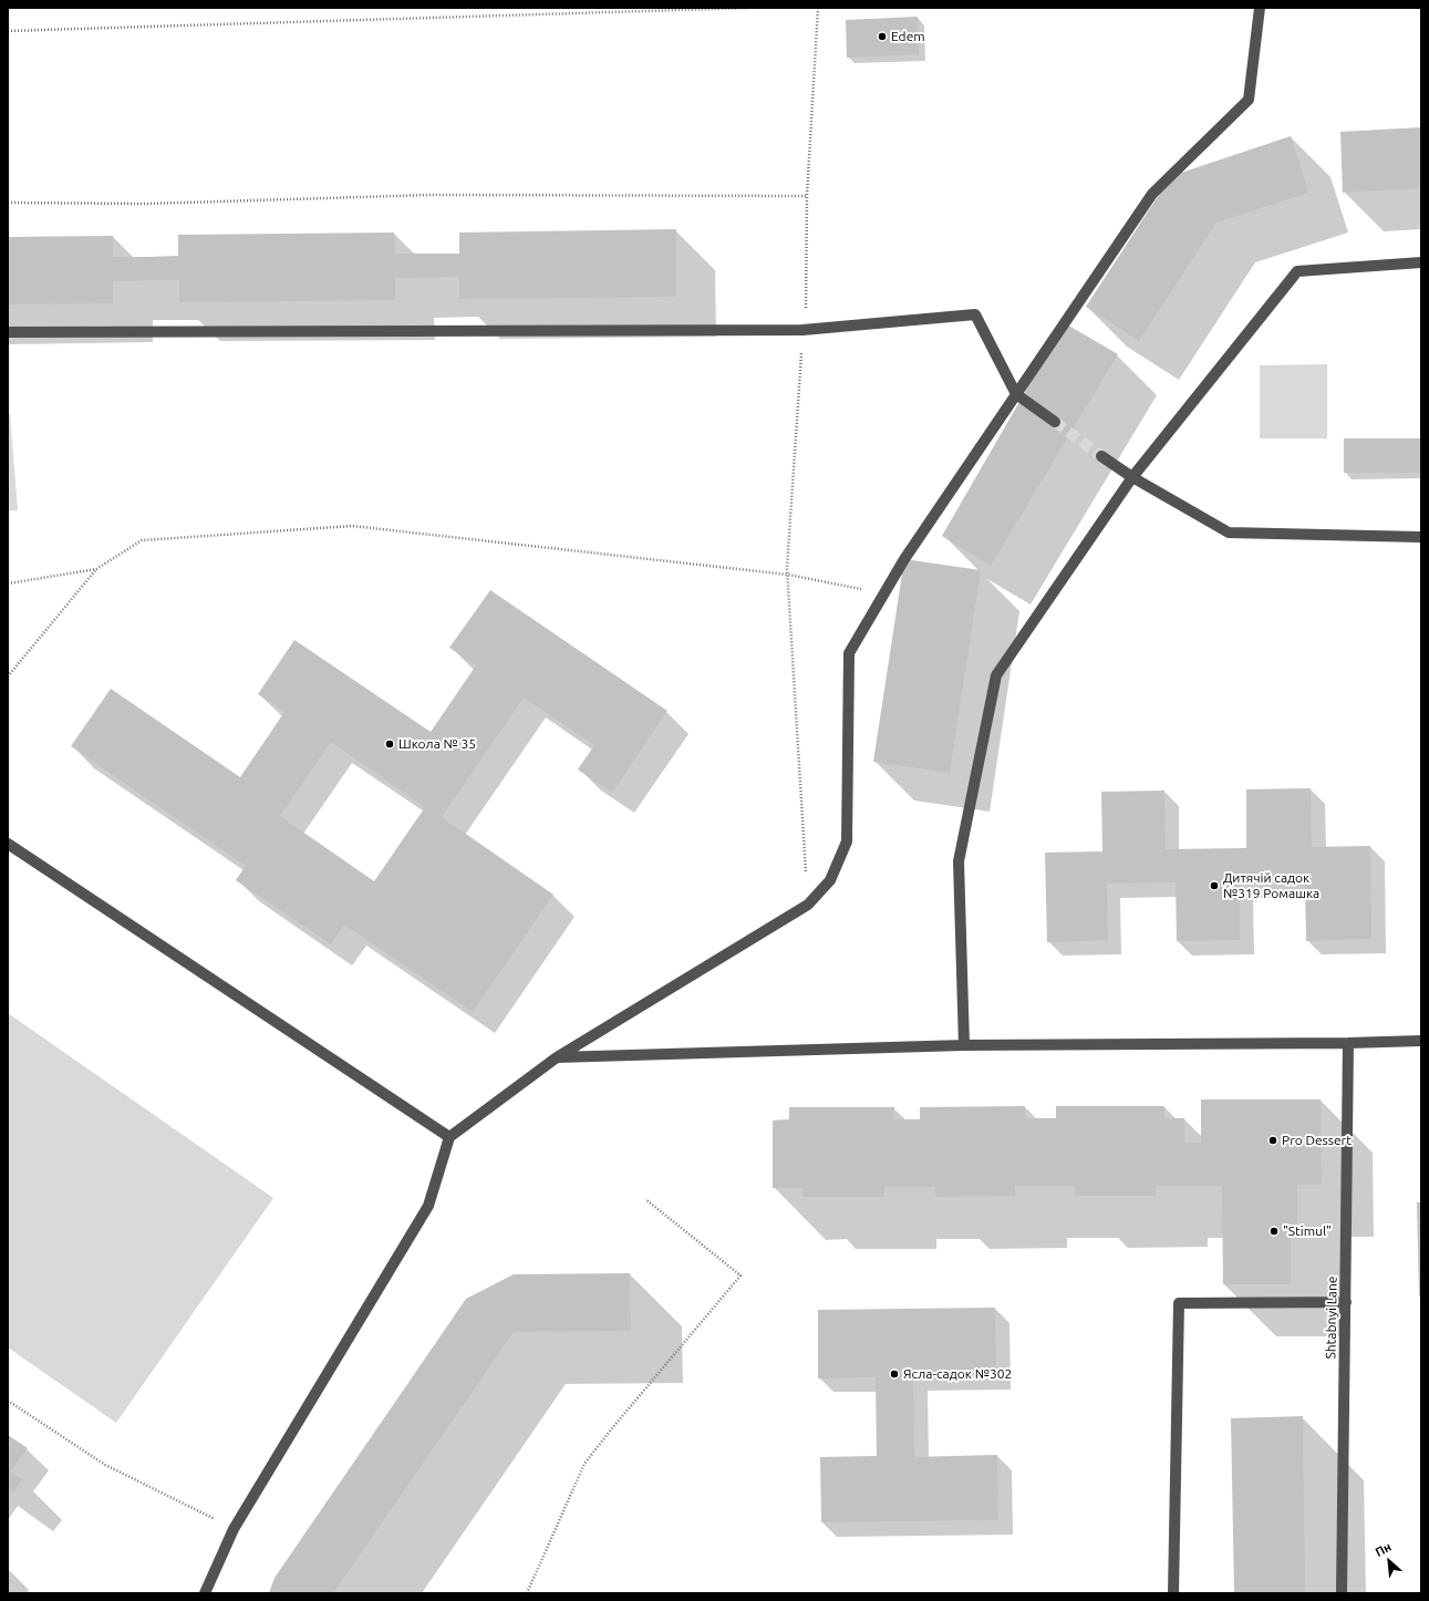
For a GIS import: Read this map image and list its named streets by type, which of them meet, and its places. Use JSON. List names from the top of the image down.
{
  "streets": {
    "street": ["Shtabnyi Lane"]
  },
  "places": [
    "Edem",
    "Школа № 35",
    "Дитячій садок №319 Ромашка",
    "Pro Dessert",
    "\"Stimul\"",
    "Ясла-садок №302"
  ],
  "north": "top left"
}
